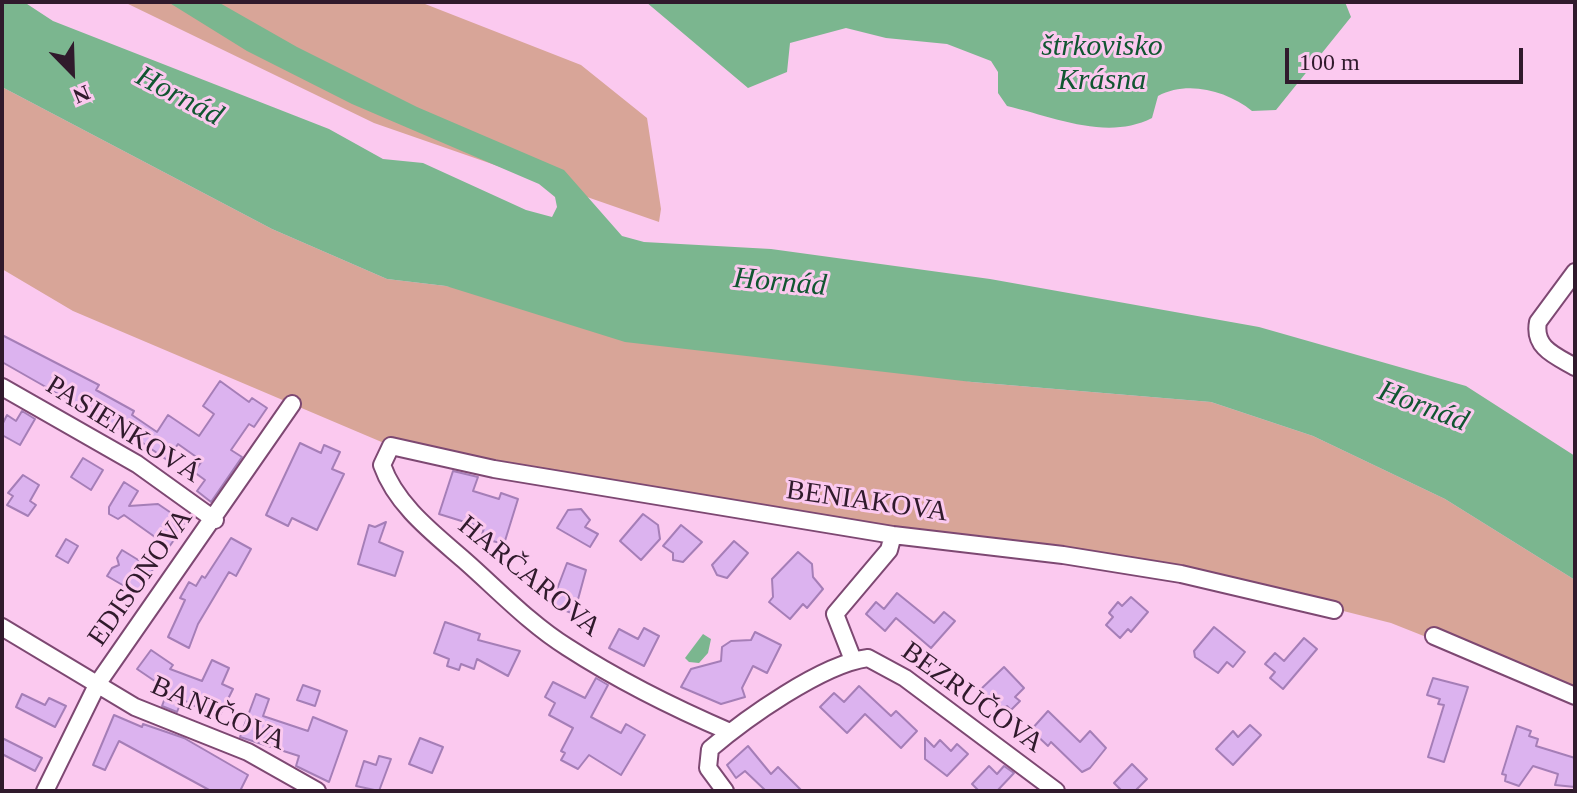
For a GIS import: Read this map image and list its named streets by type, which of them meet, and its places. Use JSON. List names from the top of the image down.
{
  "streets": {
    "street": [
      "PASIENKOVÁ",
      "BENIAKOVA",
      "HARČAROVA",
      "EDISONOVA",
      "BEZRUČOVA",
      "BANIČOVA"
    ]
  },
  "crossings": [
    ["PASIENKOVÁ", "EDISONOVA"],
    ["BENIAKOVA", "HARČAROVA"],
    ["BENIAKOVA", "BEZRUČOVA"],
    ["HARČAROVA", "BEZRUČOVA"],
    ["EDISONOVA", "BANIČOVA"]
  ],
  "water": ["štrkovisko Krásna", "Hornád"],
  "scale_bar": "100 m",
  "north": "bottom right"
}
